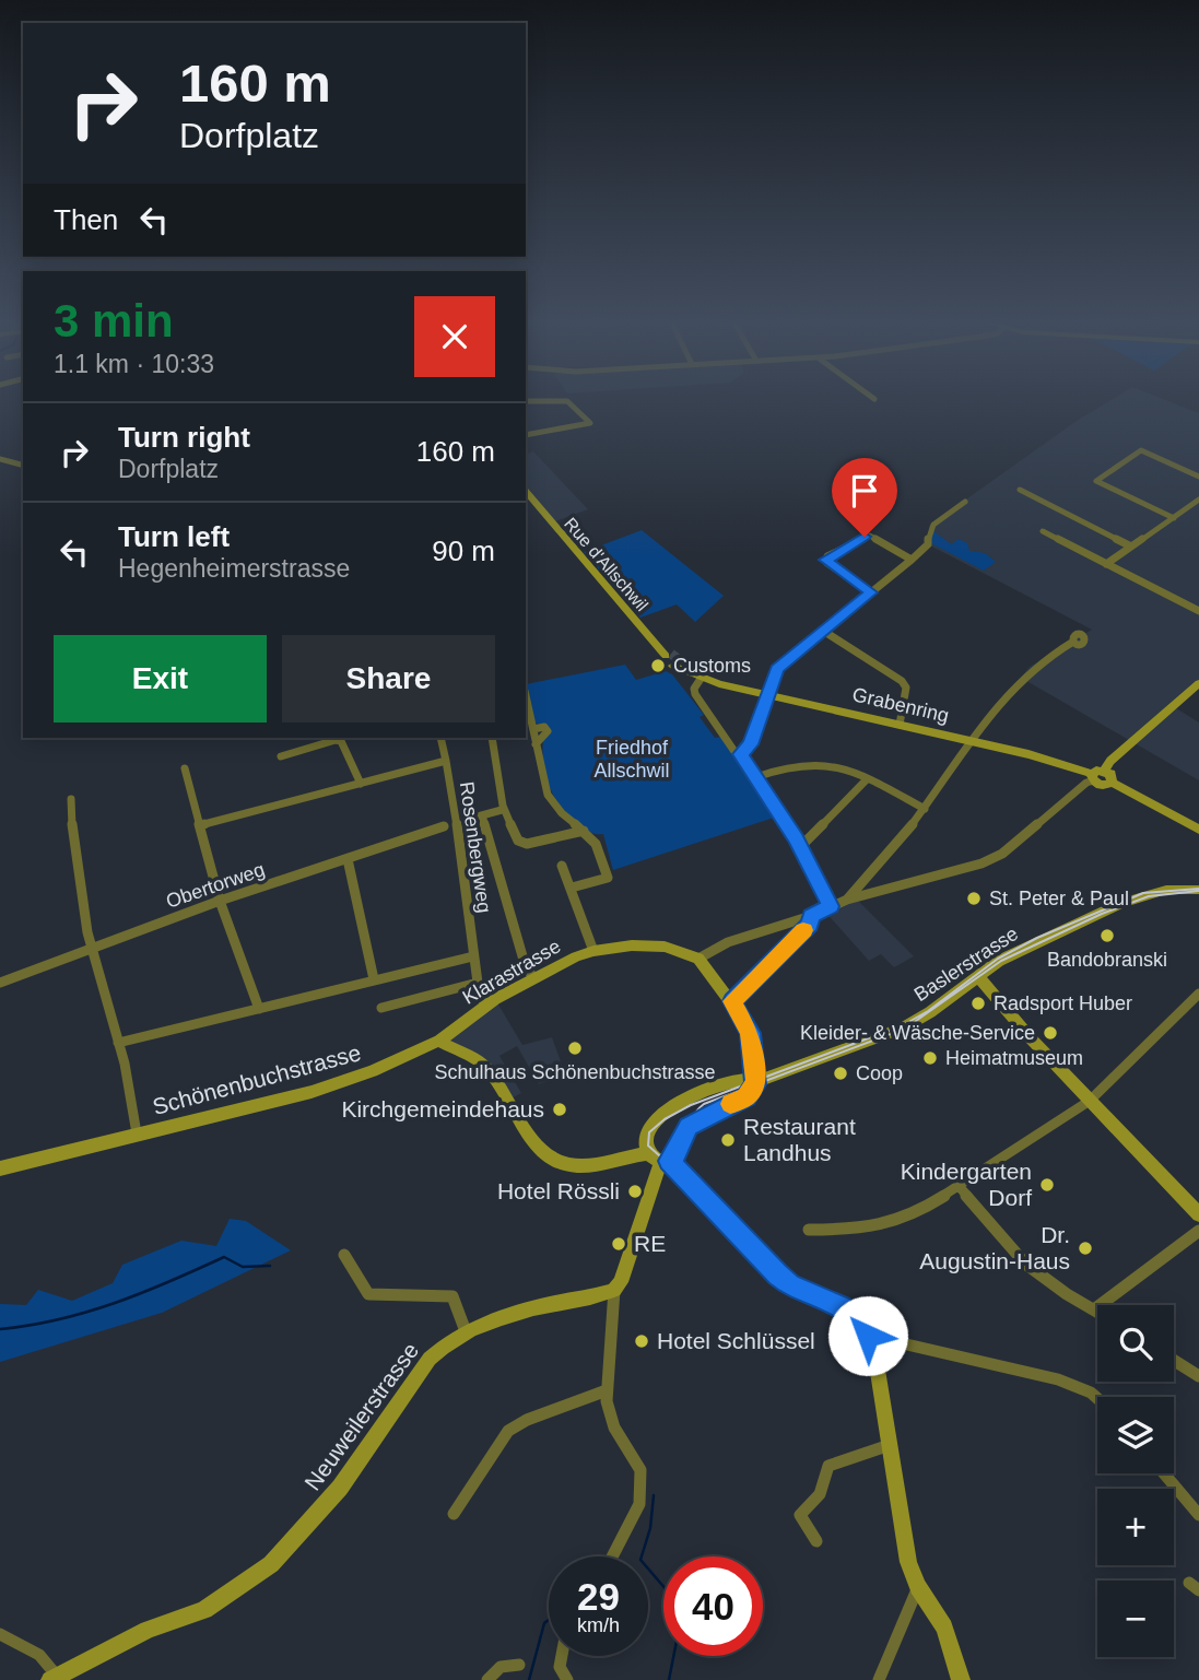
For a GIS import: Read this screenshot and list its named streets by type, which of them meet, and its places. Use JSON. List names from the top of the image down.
{
  "streets": {
    "street": [
      "Rue d'Allschwil",
      "Grabenring",
      "Rosenbergweg",
      "Obertorweg",
      "Baslerstrasse",
      "Klarastrasse",
      "Schönenbuchstrasse",
      "Neuweilerstrasse"
    ]
  },
  "crossings": [
    ["Rosenbergweg", "Klarastrasse"],
    ["Klarastrasse", "Schönenbuchstrasse"]
  ],
  "parks": ["Friedhof Allschwil"],
  "places": [
    "Customs",
    "St. Peter & Paul",
    "Bandobranski",
    "Radsport Huber",
    "Kleider- & Wäsche-Service",
    "Schulhaus Schönenbuchstrasse",
    "Heimatmuseum",
    "Coop",
    "Kirchgemeindehaus",
    "Restaurant Landhus",
    "Kindergarten Dorf",
    "Hotel Rössli",
    "RE",
    "Dr. Augustin-Haus",
    "Hotel Schlüssel"
  ],
  "page": {
    "turn": ["160 m", "Dorfplatz"],
    "then": "Then",
    "heading": ["3 min", "1.1 km · 10:33"],
    "list": [
      {
        "name": "Turn right",
        "note": "Dorfplatz",
        "value": "160 m"
      },
      {
        "name": "Turn left",
        "note": "Hegenheimerstrasse",
        "value": "90 m"
      }
    ],
    "buttons": ["Exit", "Share"],
    "map_buttons": ["+", "−"],
    "speed": "29 km/h",
    "limit": "40"
  }
}
